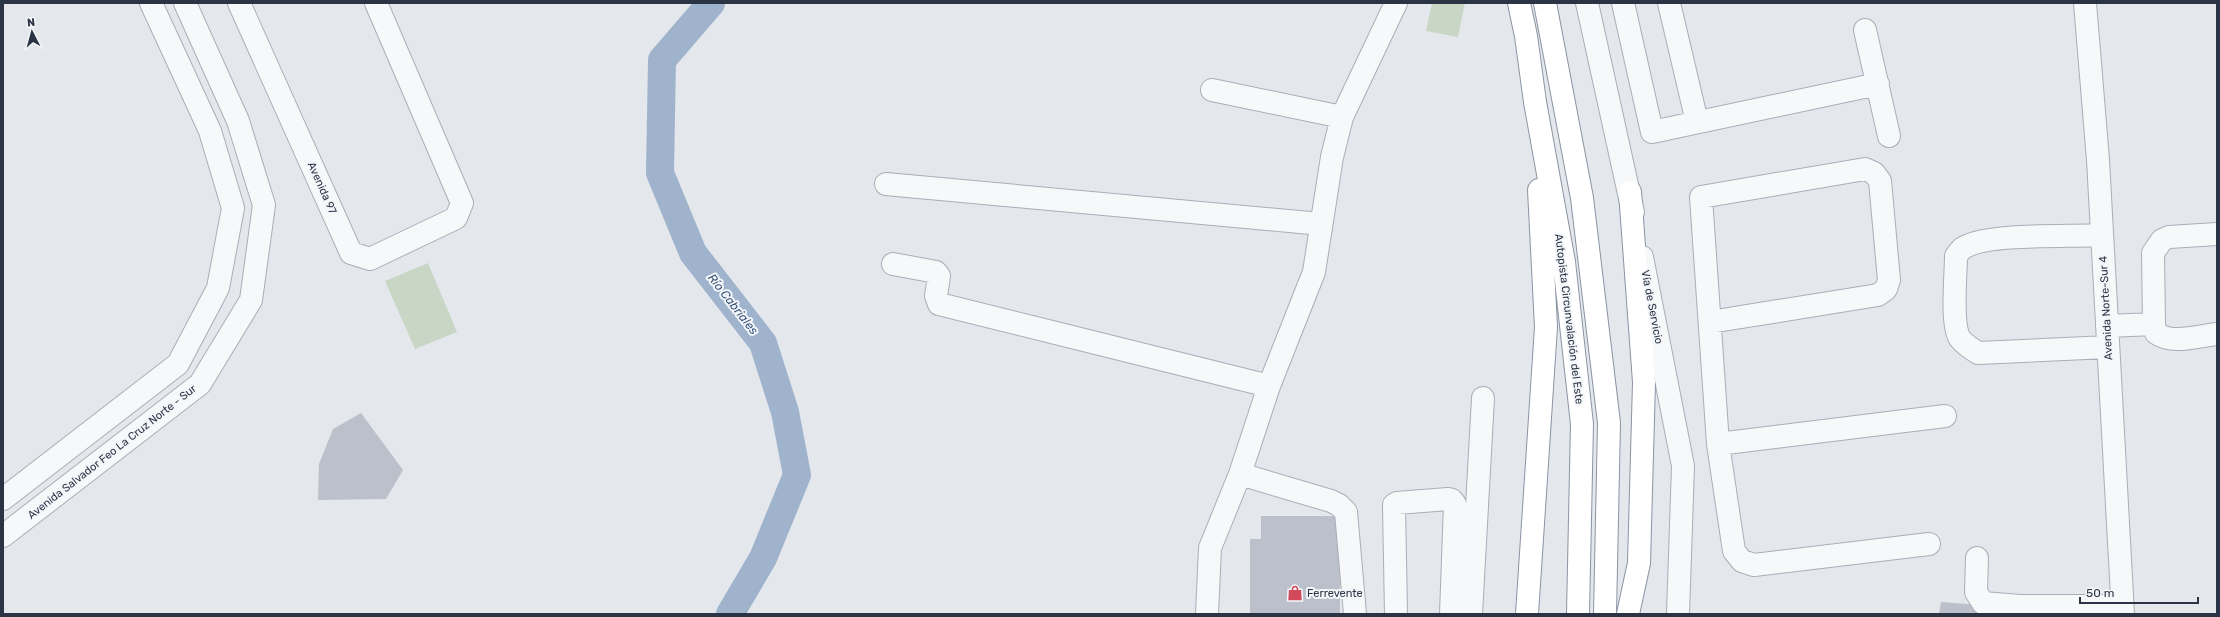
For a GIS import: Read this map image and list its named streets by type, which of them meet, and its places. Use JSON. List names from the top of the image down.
{
  "streets": {
    "highway": ["Autopista Circunvalación del Este"],
    "street": [
      "Avenida 97",
      "Vía de Servicio",
      "Avenida Norte-Sur 4",
      "Avenida Salvador Feo La Cruz Norte - Sur"
    ]
  },
  "water": ["Río Cabriales"],
  "places": {
    "shop": ["Ferrevente"]
  },
  "scale_bar": "50 m",
  "north": "top"
}
